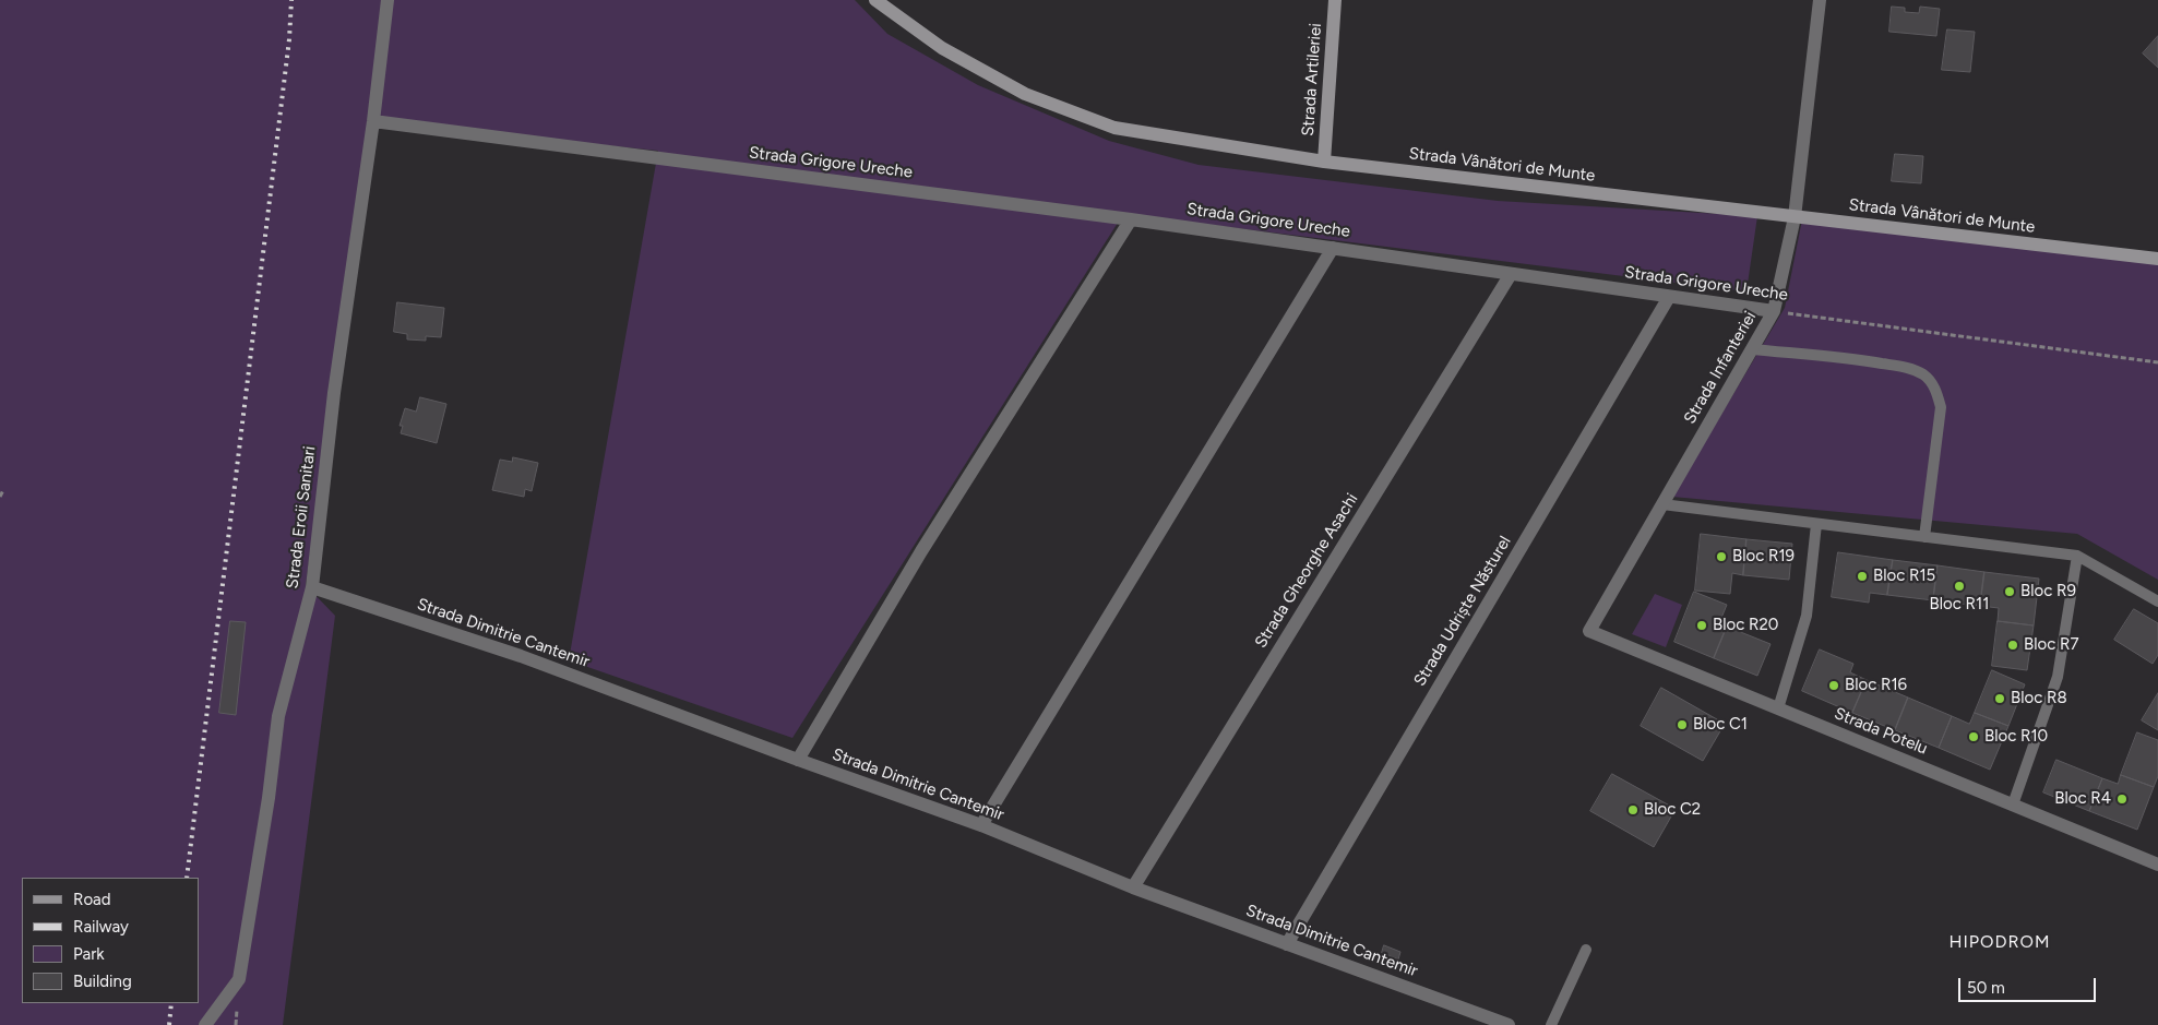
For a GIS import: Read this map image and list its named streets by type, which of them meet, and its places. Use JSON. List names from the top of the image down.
{
  "streets": {
    "street": [
      "Strada Artileriei",
      "Strada Grigore Ureche",
      "Strada Vânători de Munte",
      "Strada Infanteriei",
      "Strada Eroii Sanitari",
      "Strada Gheorghe Asachi",
      "Strada Udriște Năsturel",
      "Strada Dimitrie Cantemir",
      "Strada Potelu"
    ]
  },
  "crossings": [
    ["Strada Artileriei", "Strada Vânători de Munte"],
    ["Strada Grigore Ureche", "Strada Infanteriei"],
    ["Strada Grigore Ureche", "Strada Eroii Sanitari"],
    ["Strada Grigore Ureche", "Strada Gheorghe Asachi"],
    ["Strada Grigore Ureche", "Strada Udriște Năsturel"],
    ["Strada Vânători de Munte", "Strada Infanteriei"],
    ["Strada Infanteriei", "Strada Potelu"],
    ["Strada Eroii Sanitari", "Strada Dimitrie Cantemir"],
    ["Strada Gheorghe Asachi", "Strada Dimitrie Cantemir"],
    ["Strada Udriște Năsturel", "Strada Dimitrie Cantemir"]
  ],
  "districts": ["HIPODROM"],
  "places": [
    "Bloc R19",
    "Bloc R15",
    "Bloc R11",
    "Bloc R9",
    "Bloc R20",
    "Bloc R7",
    "Bloc R16",
    "Bloc R8",
    "Bloc C1",
    "Bloc R10",
    "Bloc R4",
    "Bloc C2"
  ],
  "legend": [
    "Road",
    "Railway",
    "Park",
    "Building"
  ],
  "scale_bar": "50 m"
}
